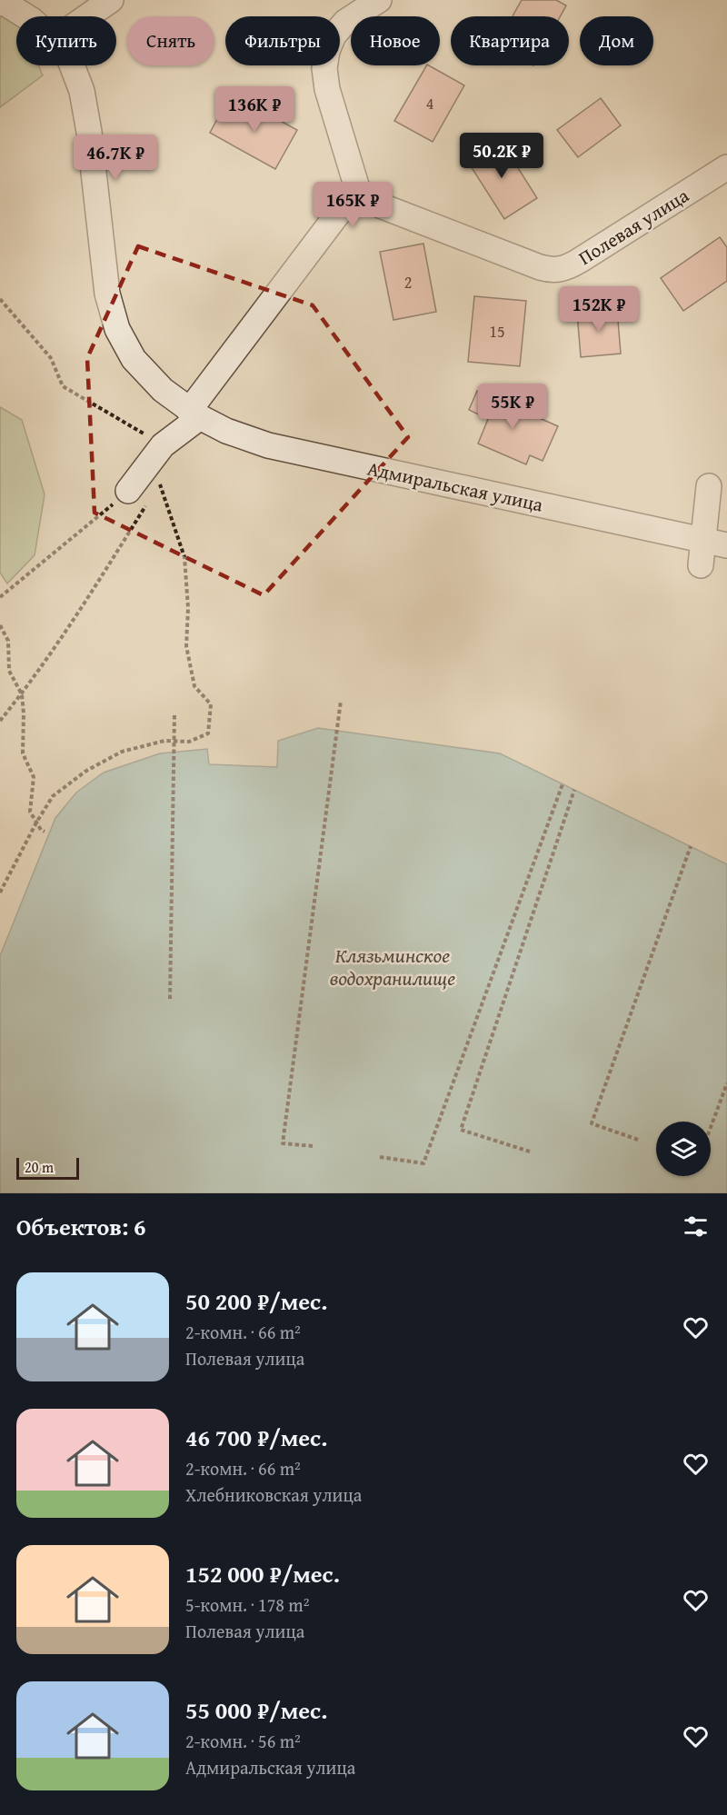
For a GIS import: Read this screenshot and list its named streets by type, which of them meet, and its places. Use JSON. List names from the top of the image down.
{
  "streets": {
    "street": ["Полевая улица", "Адмиральская улица"]
  },
  "water": ["Клязьминское водохранилище"],
  "house_numbers": ["4", "2", "15"],
  "scale_bar": "20 m",
  "page": {
    "chip": [
      "Купить",
      "Снять",
      "Фильтры",
      "Новое",
      "Квартира",
      "Дом"
    ],
    "price": [
      "136K ₽",
      "50.2K ₽",
      "46.7K ₽",
      "165K ₽",
      "152K ₽",
      "55K ₽"
    ],
    "scale": "20 m",
    "heading": "Объектов: 6",
    "list": [
      {
        "name": "50 200 ₽/мес.",
        "note": "2-комн. · 66 m² · Полевая улица"
      },
      {
        "name": "46 700 ₽/мес.",
        "note": "2-комн. · 66 m² · Хлебниковская улица"
      },
      {
        "name": "152 000 ₽/мес.",
        "note": "5-комн. · 178 m² · Полевая улица"
      },
      {
        "name": "55 000 ₽/мес.",
        "note": "2-комн. · 56 m² · Адмиральская улица"
      }
    ]
  }
}
